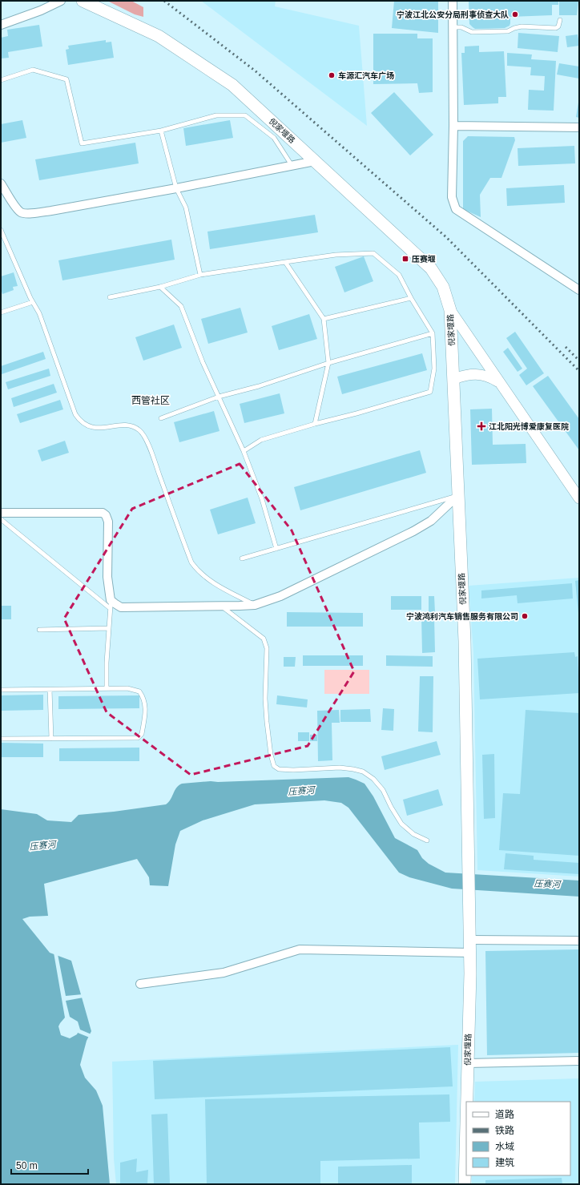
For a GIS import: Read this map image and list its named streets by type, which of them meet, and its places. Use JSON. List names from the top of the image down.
{
  "streets": {
    "main road": ["倪家堰路"]
  },
  "districts": ["西管社区"],
  "water": ["压赛河"],
  "places": {
    "other": ["宁波江北公安分局刑事侦查大队", "车源汇汽车广场", "宁波鸿利汽车销售服务有限公司"],
    "transit": ["压赛堰"],
    "health": ["江北阳光博爱康复医院"]
  },
  "legend": [
    "道路",
    "铁路",
    "水域",
    "建筑"
  ],
  "scale_bar": "50 m"
}
